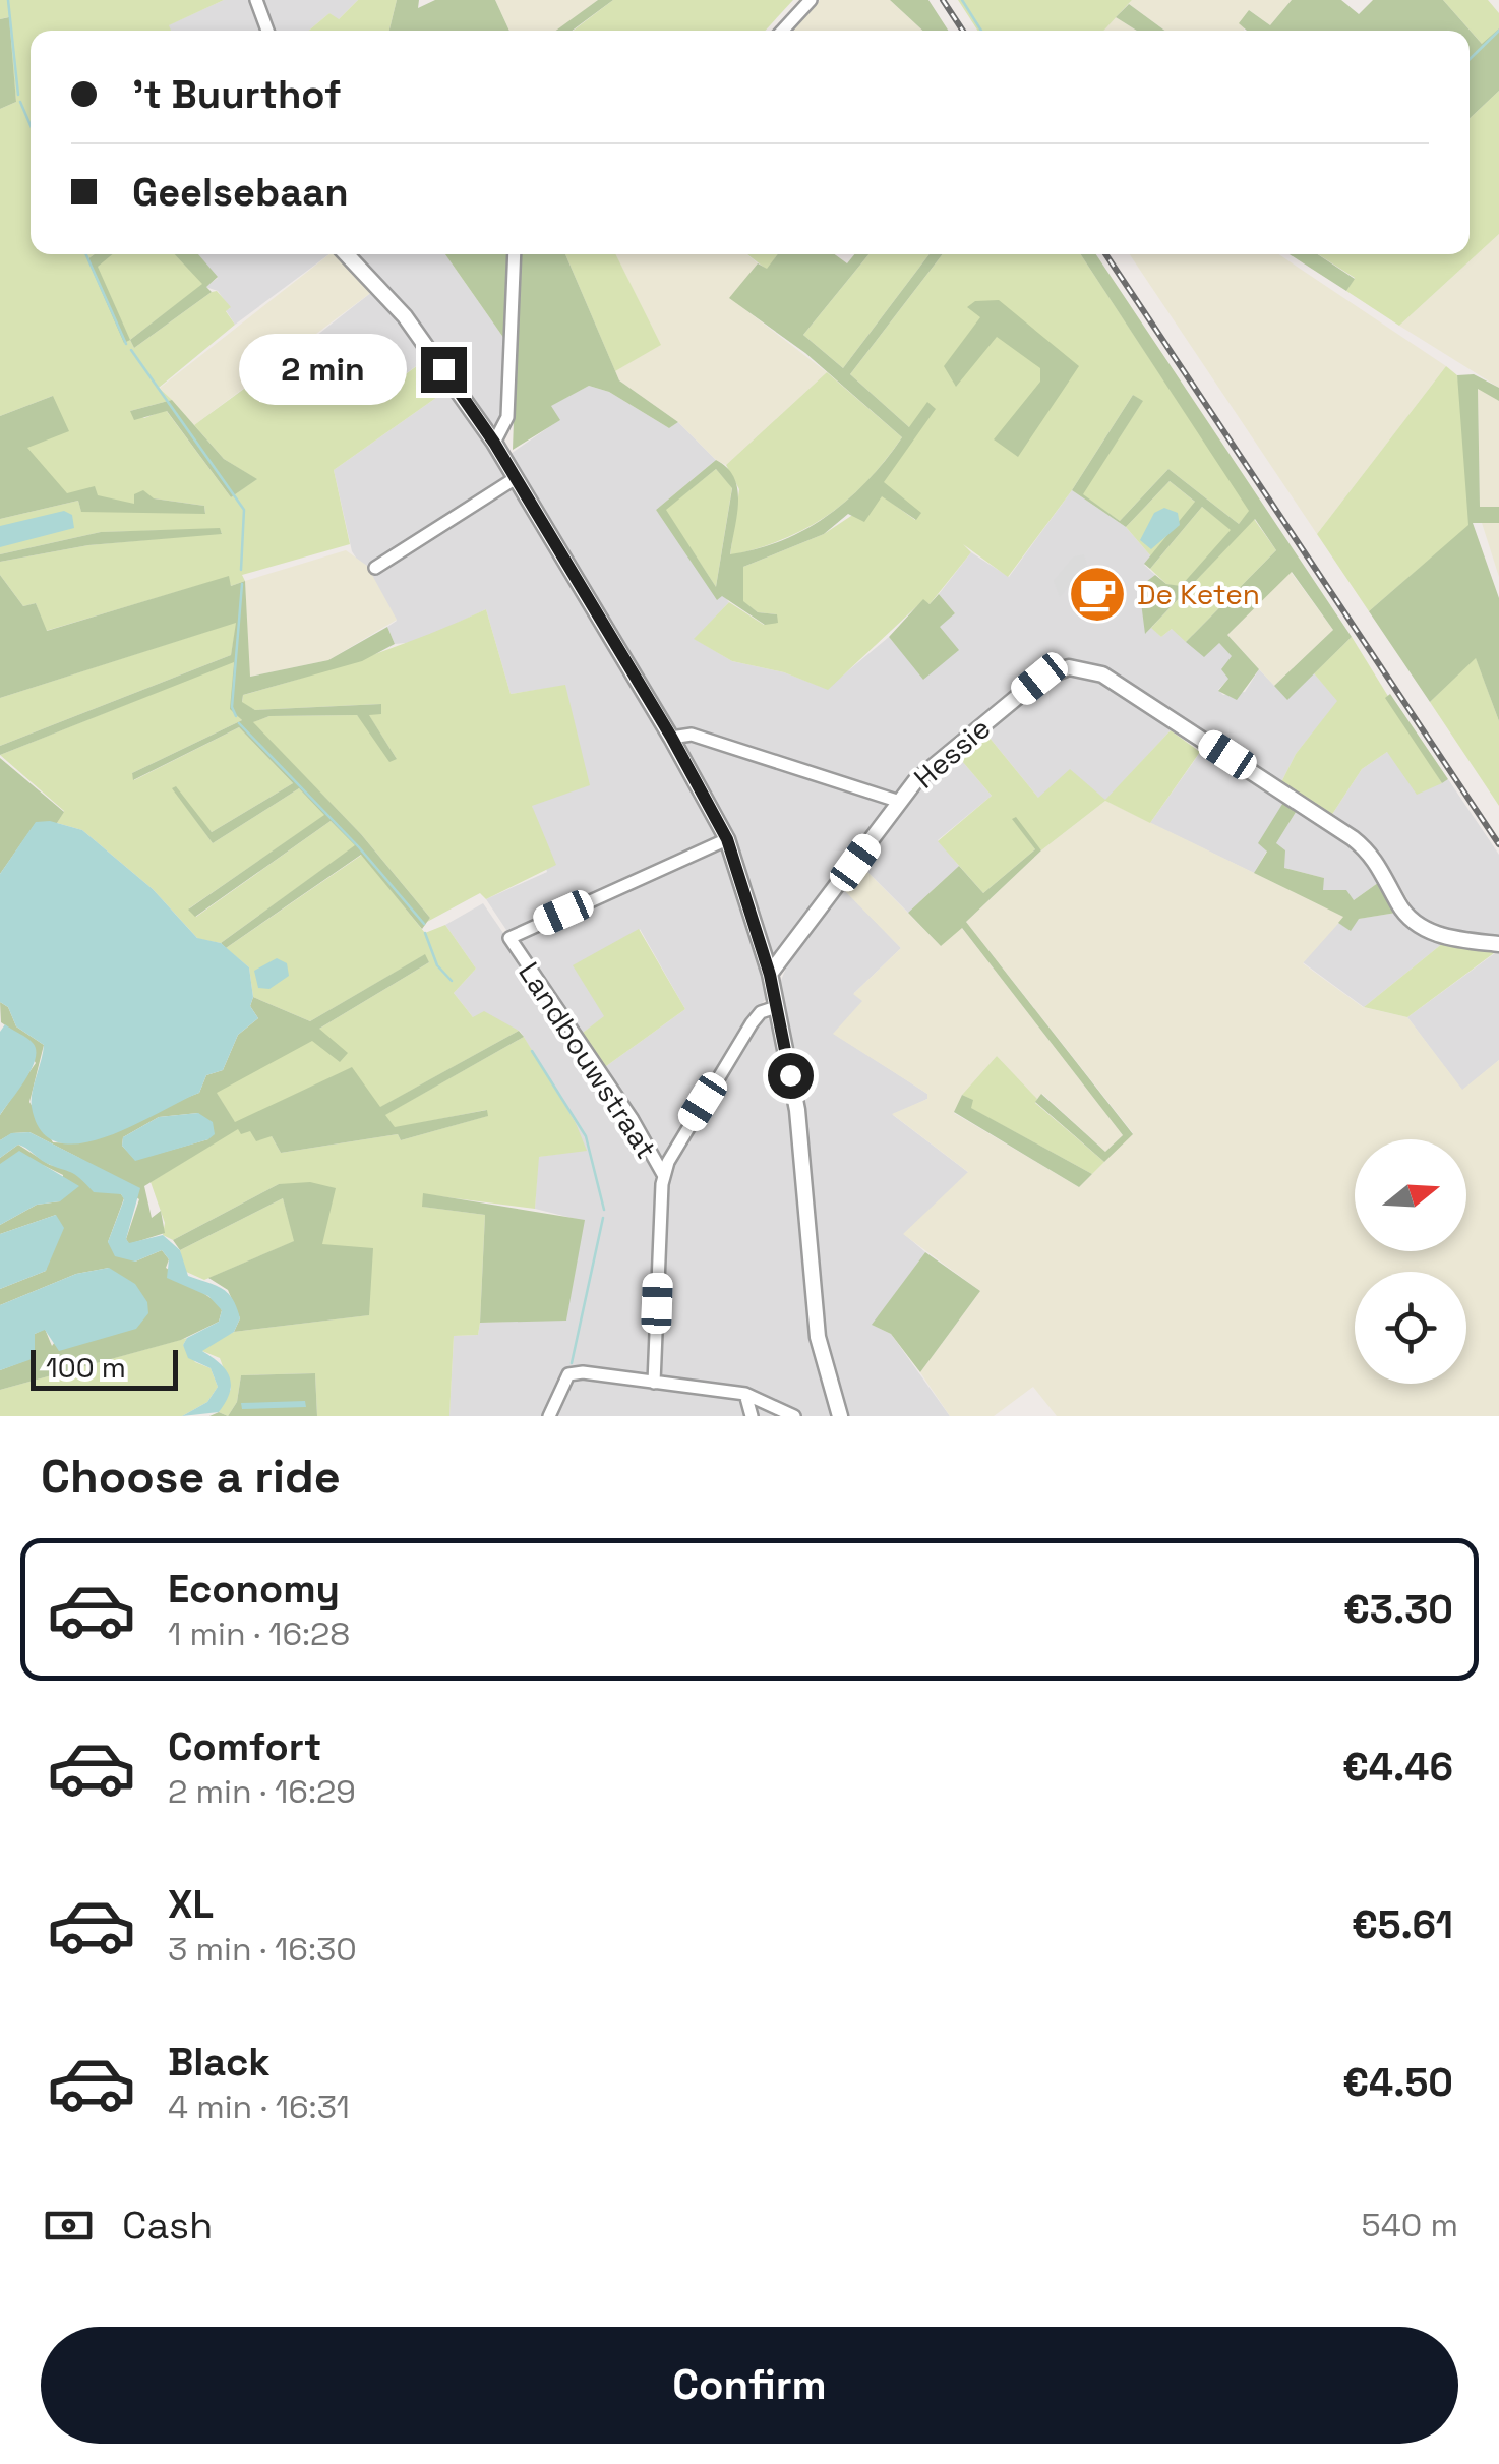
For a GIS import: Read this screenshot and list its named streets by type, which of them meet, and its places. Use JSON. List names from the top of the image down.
{
  "streets": {
    "street": ["Hessie", "Landbouwstraat"]
  },
  "places": {
    "cafe": ["De Keten"]
  },
  "scale_bar": "100 m",
  "north": "right",
  "page": {
    "banner": ["'t Buurthof", "Geelsebaan"],
    "bubble": "2 min",
    "scale": "100 m",
    "heading": "Choose a ride",
    "list": [
      {
        "name": "Economy",
        "note": "1 min · 16:28",
        "value": "€3.30"
      },
      {
        "name": "Comfort",
        "note": "2 min · 16:29",
        "value": "€4.46"
      },
      {
        "name": "XL",
        "note": "3 min · 16:30",
        "value": "€5.61"
      },
      {
        "name": "Black",
        "note": "4 min · 16:31",
        "value": "€4.50"
      }
    ],
    "pay": ["Cash", "540 m"],
    "buttons": "Confirm"
  }
}
